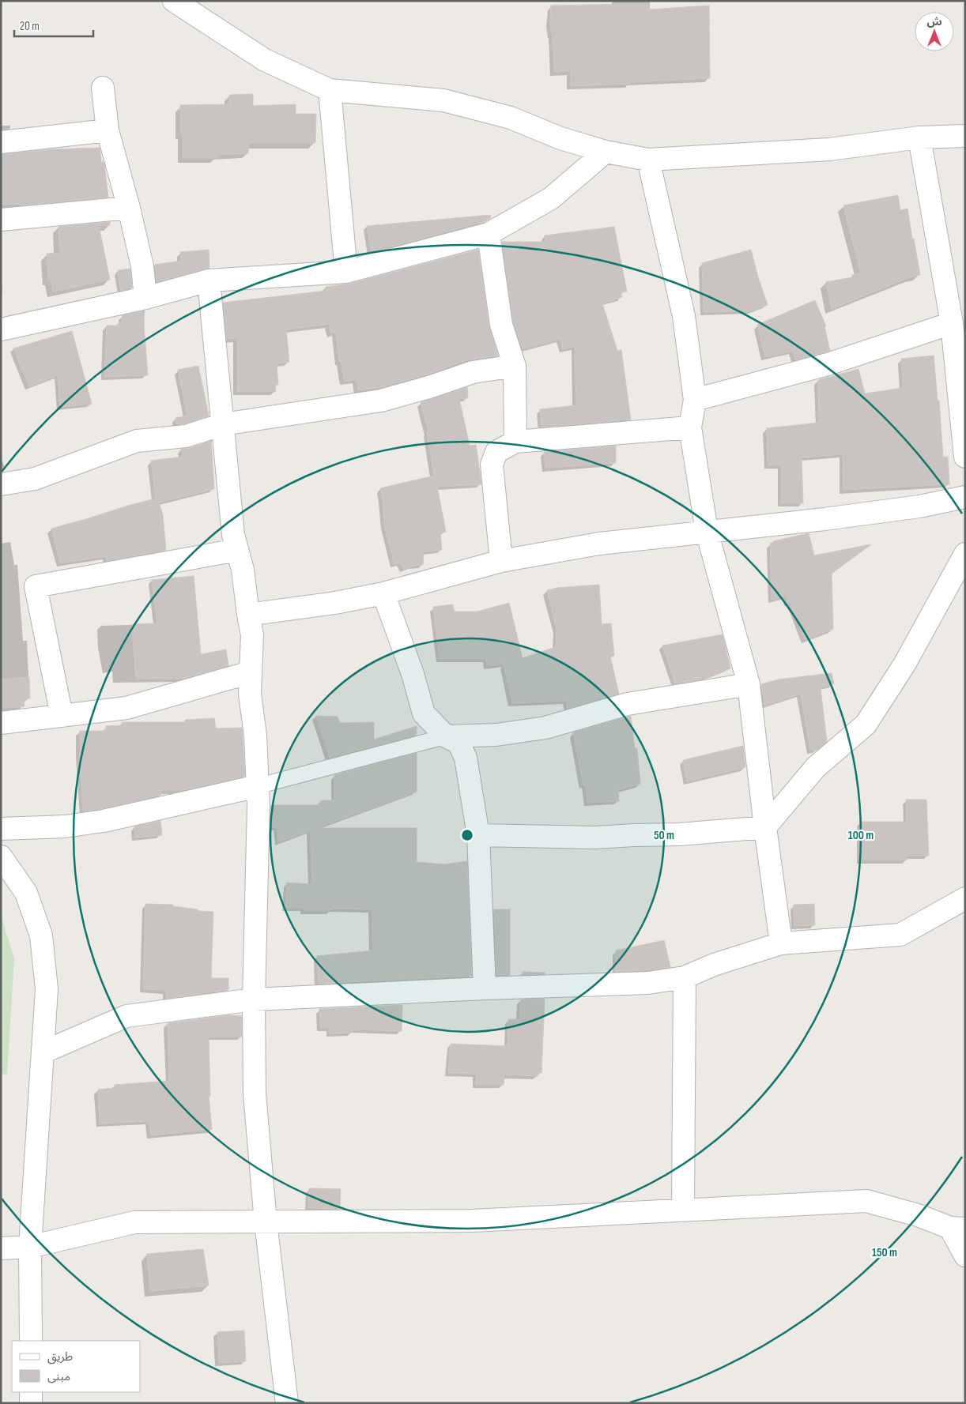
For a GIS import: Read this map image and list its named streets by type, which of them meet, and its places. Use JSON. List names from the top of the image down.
{
  "legend": ["طريق", "مبنى"],
  "scale_bar": "20 m",
  "north": "top",
  "rings": ["50 m", "100 m", "150 m"]
}
